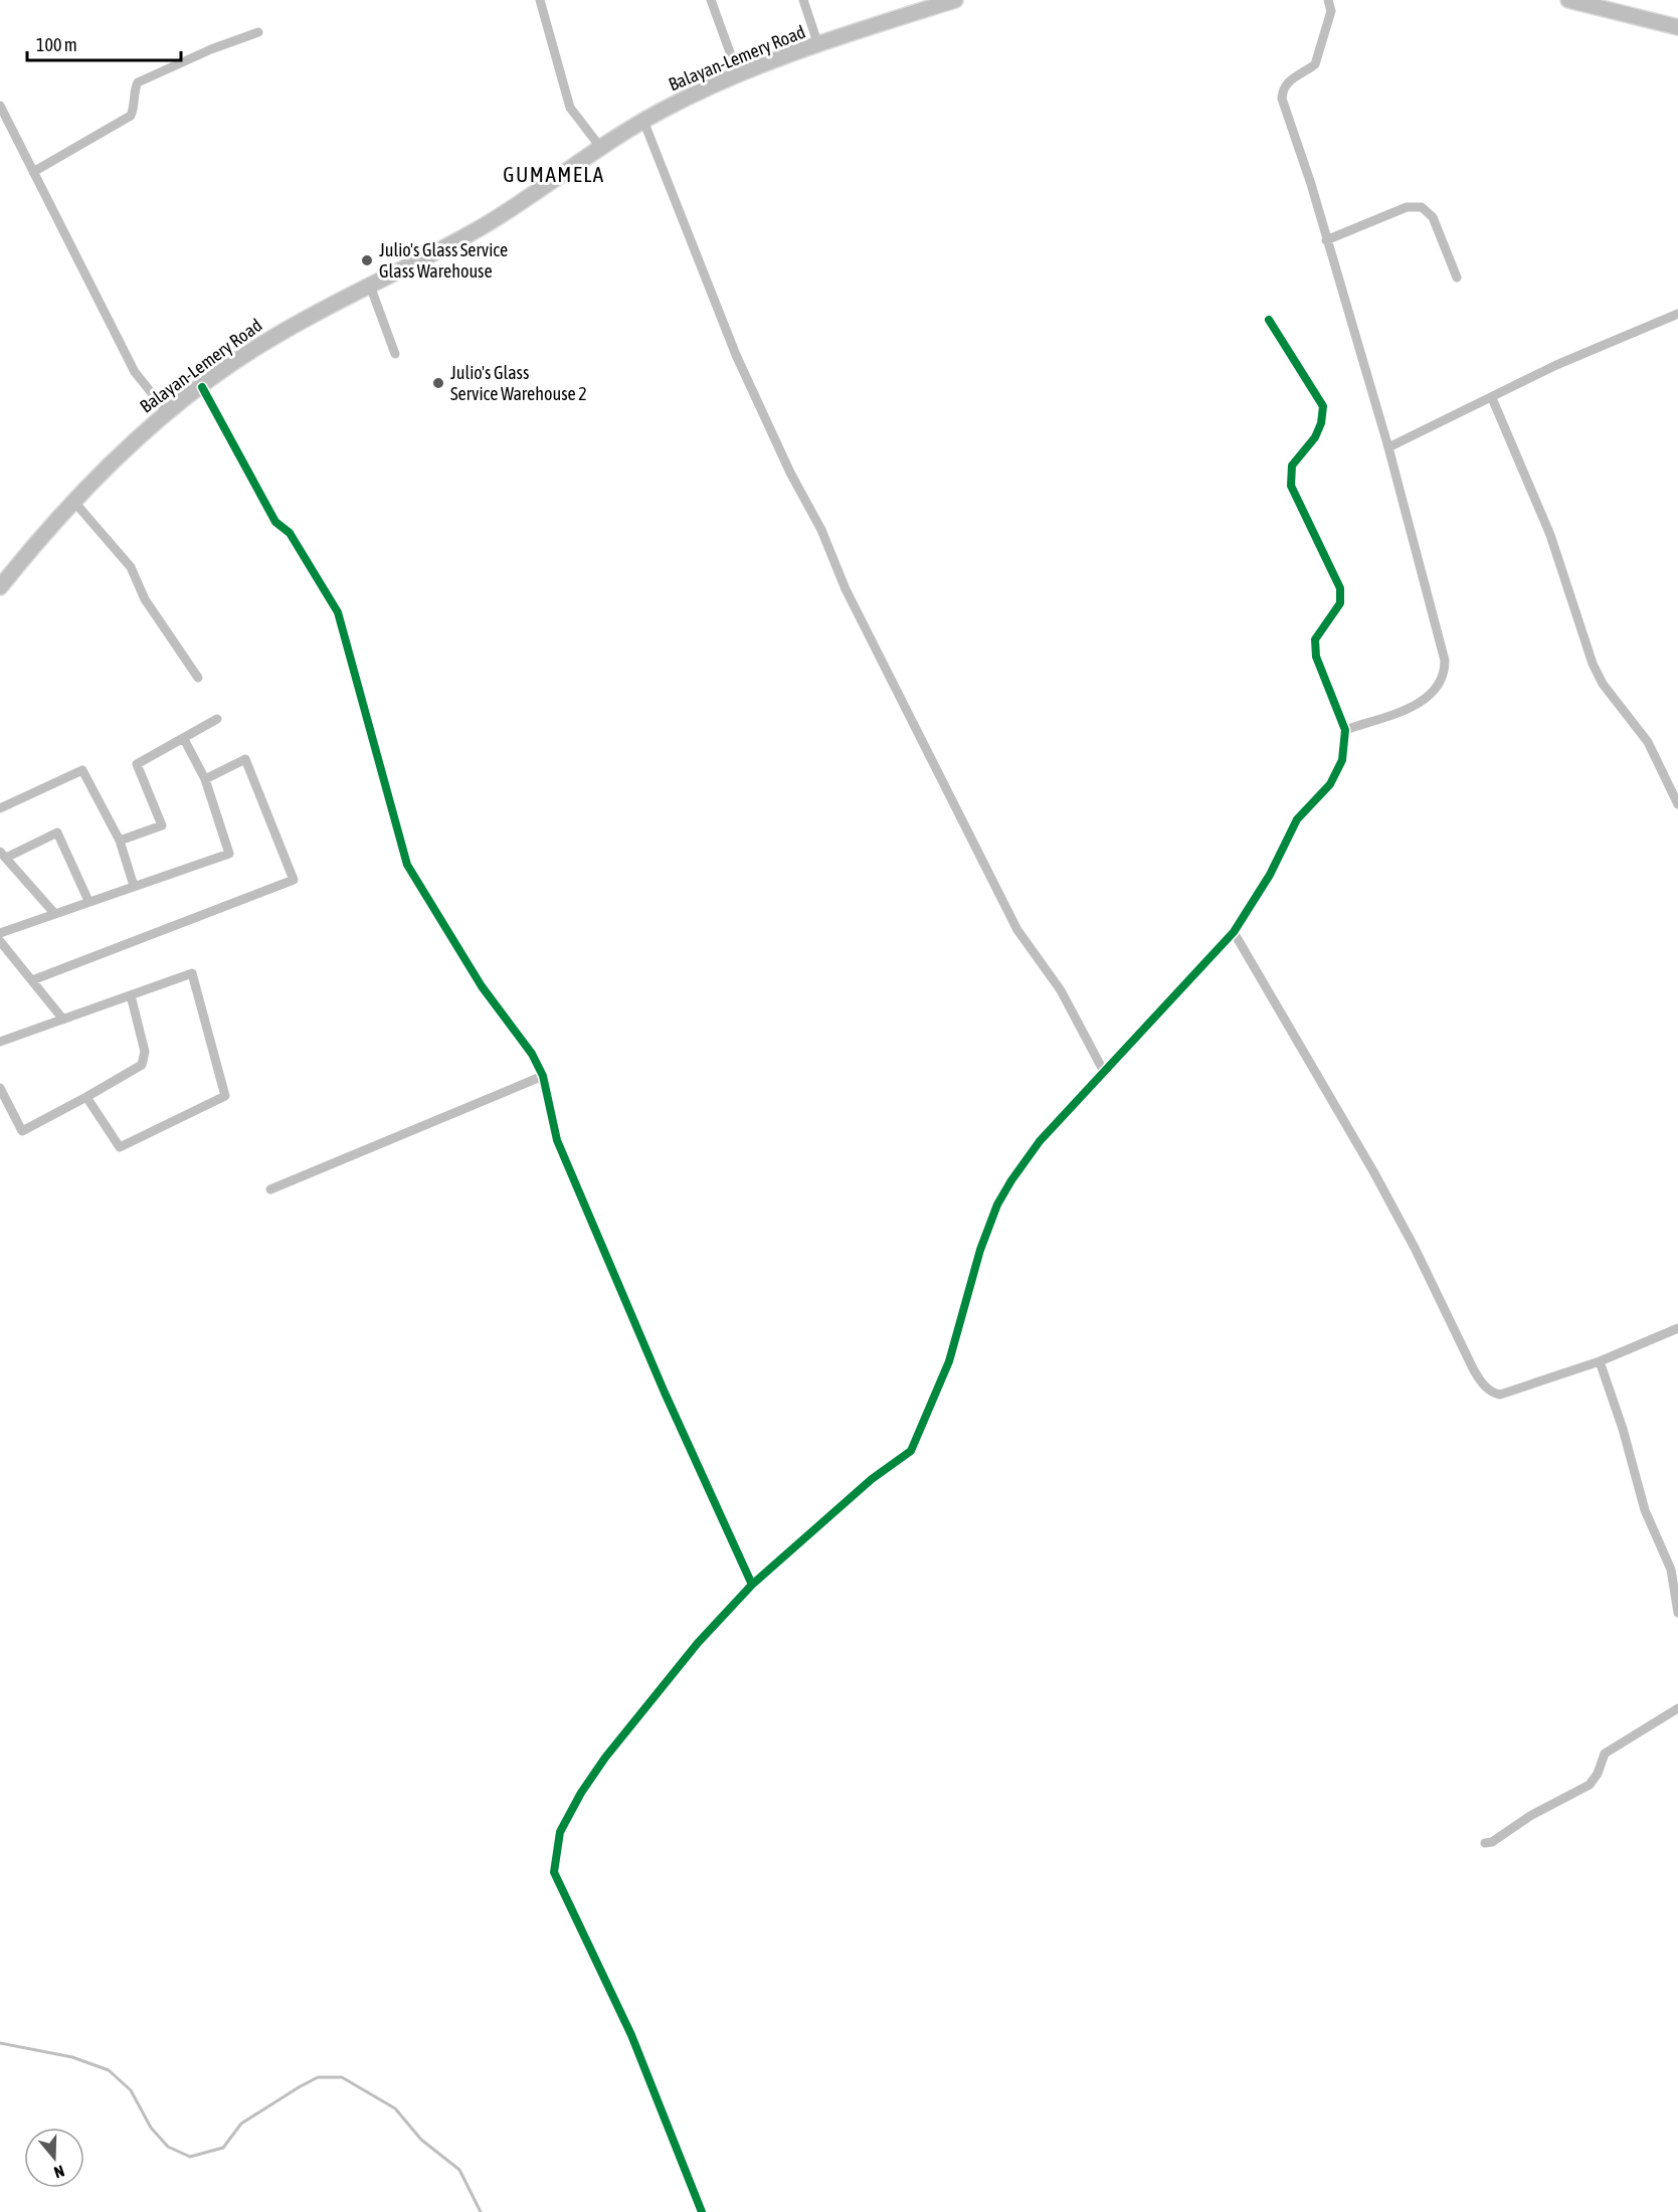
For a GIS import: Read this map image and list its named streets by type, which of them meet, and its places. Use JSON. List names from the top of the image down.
{
  "streets": {
    "main road": ["Balayan-Lemery Road"]
  },
  "districts": ["GUMAMELA"],
  "places": ["Julio's Glass Service Glass Warehouse", "Julio's Glass Service Warehouse 2"],
  "scale_bar": "100 m",
  "north": "bottom"
}
